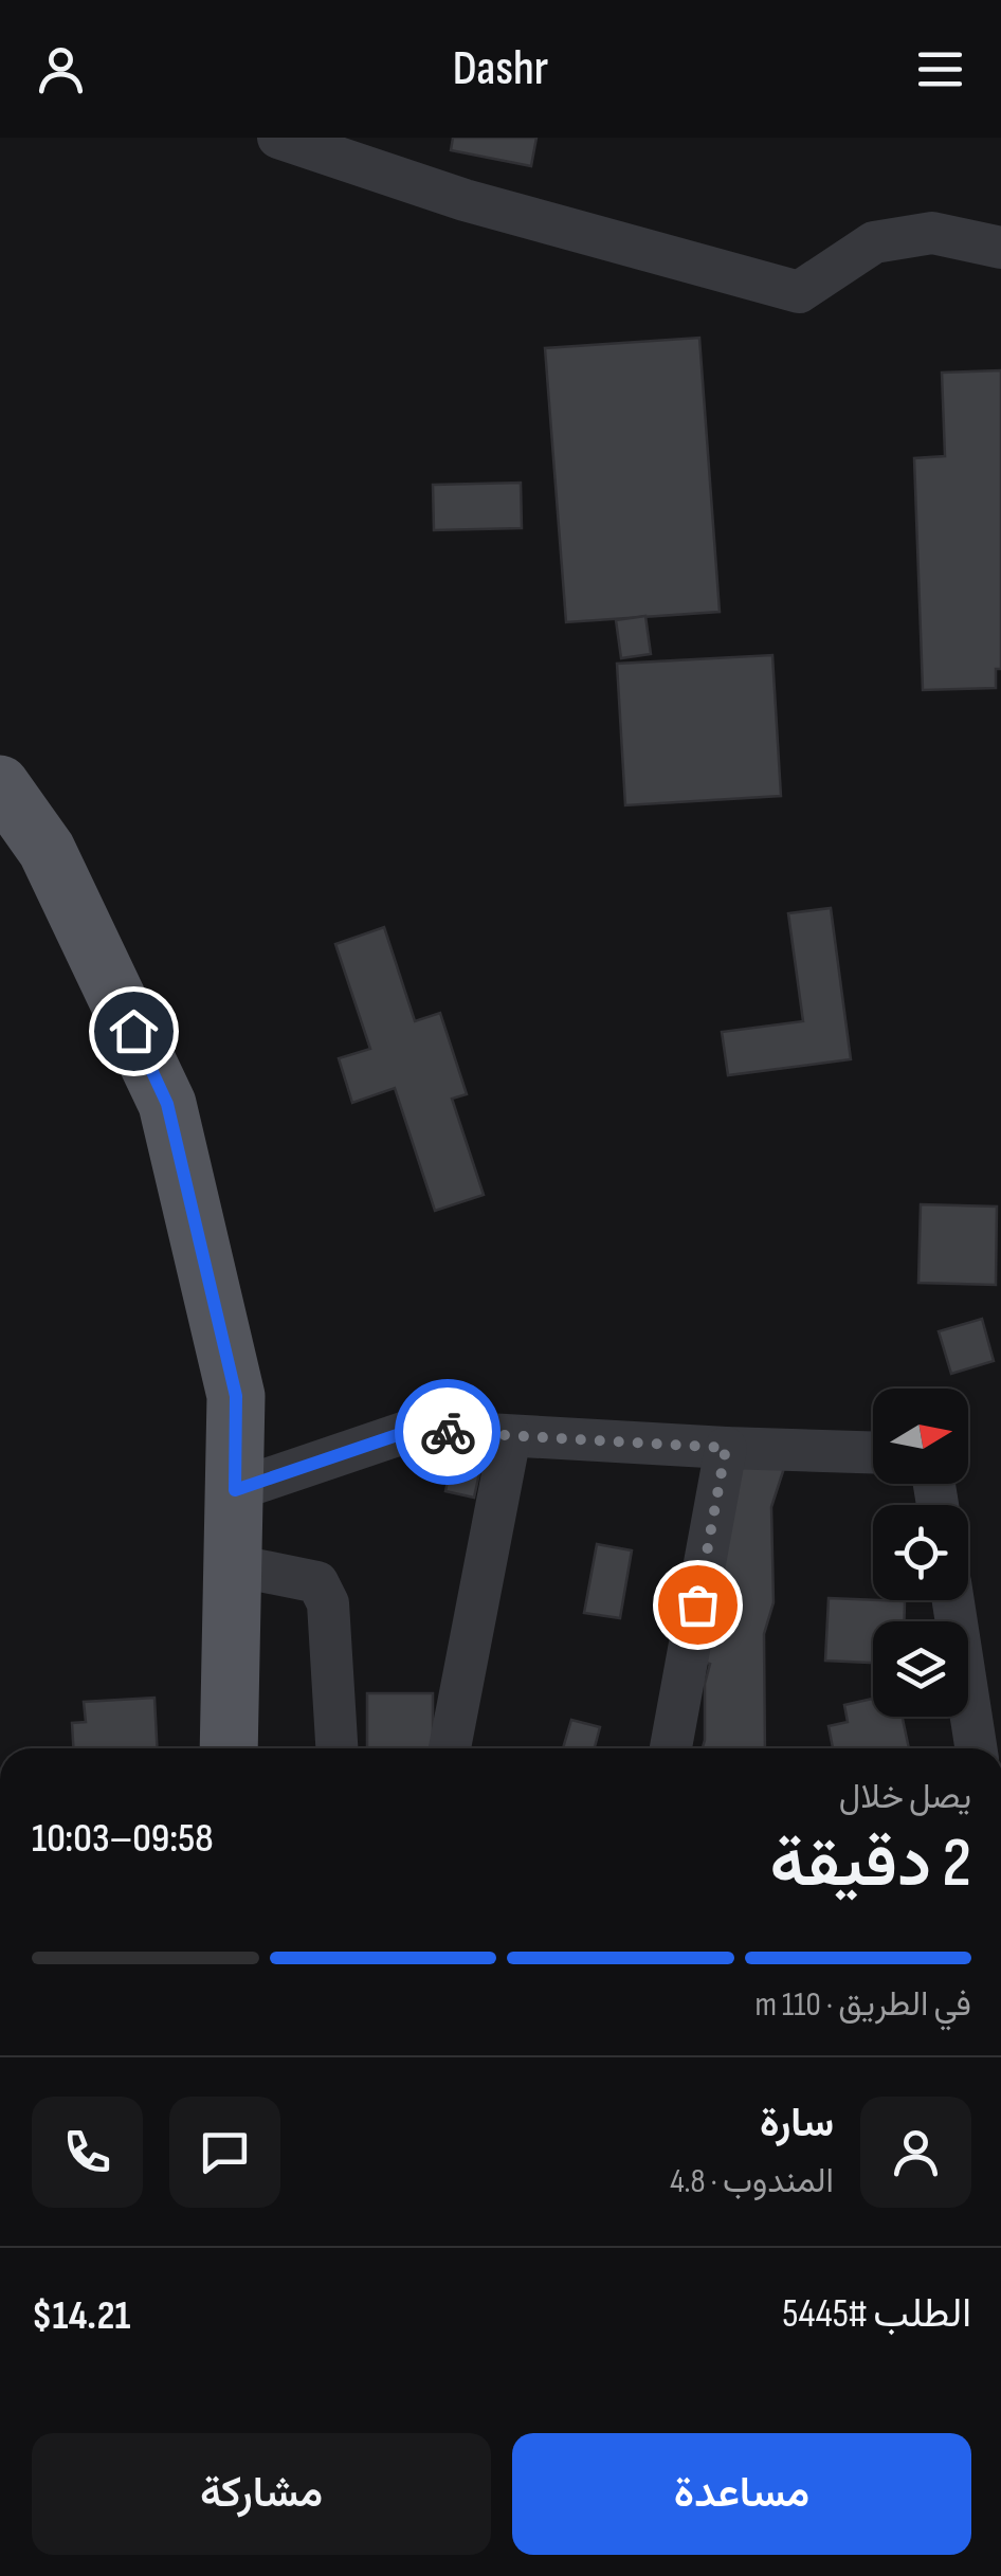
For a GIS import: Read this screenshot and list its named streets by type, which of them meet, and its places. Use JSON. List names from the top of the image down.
{
  "north": "right",
  "page": {
    "header": "Dashr",
    "heading": ["2 دقيقة", "يصل خلال", "09:58–10:03"],
    "panel": [
      "سارة",
      "المندوب · 4.8",
      "الطلب #5445",
      "$14.21"
    ],
    "bar": "في الطريق · 110 m",
    "buttons": ["مساعدة", "مشاركة"]
  }
}
